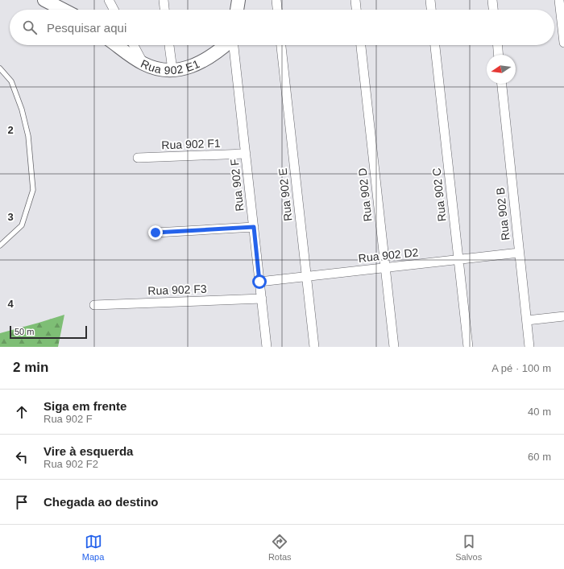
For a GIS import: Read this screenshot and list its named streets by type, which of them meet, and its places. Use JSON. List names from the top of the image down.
{
  "streets": {
    "street": [
      "Rua 902 E1",
      "Rua 902 F1",
      "Rua 902 F",
      "Rua 902 E",
      "Rua 902 D",
      "Rua 902 C",
      "Rua 902 B",
      "Rua 902 D2",
      "Rua 902 F3"
    ]
  },
  "crossings": [
    ["Rua 902 F1", "Rua 902 F"],
    ["Rua 902 F", "Rua 902 D2"],
    ["Rua 902 F", "Rua 902 F3"],
    ["Rua 902 E", "Rua 902 D2"],
    ["Rua 902 D", "Rua 902 D2"],
    ["Rua 902 C", "Rua 902 D2"],
    ["Rua 902 B", "Rua 902 D2"]
  ],
  "scale_bar": "50 m",
  "north": "left",
  "page": {
    "search": "Pesquisar aqui",
    "scale": "50 m",
    "heading": ["2 min", "A pé · 100 m"],
    "list": [
      ["Siga em frente", "Rua 902 F", "40 m"],
      ["Vire à esquerda", "Rua 902 F2", "60 m"],
      "Chegada ao destino"
    ],
    "nav": ["Mapa", "Rotas", "Salvos"]
  },
  "grid": {
    "rows": ["2", "3", "4"]
  }
}
